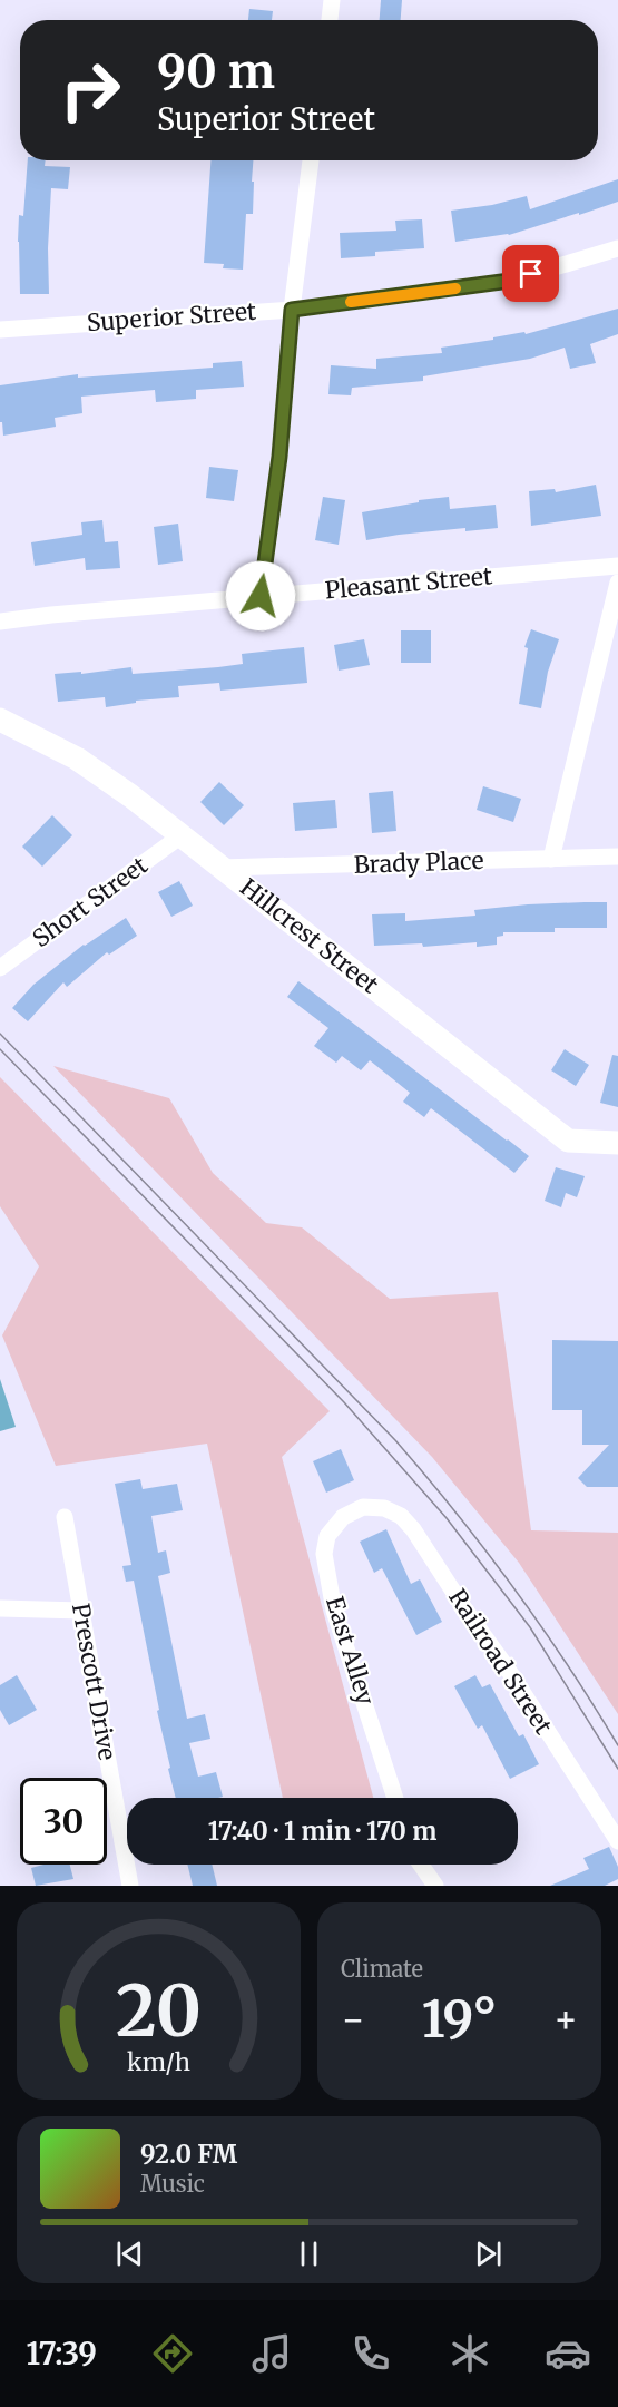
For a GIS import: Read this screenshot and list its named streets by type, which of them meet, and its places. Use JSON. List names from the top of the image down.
{
  "streets": {
    "street": [
      "Superior Street",
      "Pleasant Street",
      "Brady Place",
      "Short Street",
      "Hillcrest Street",
      "East Alley",
      "Railroad Street",
      "Prescott Drive"
    ]
  },
  "crossings": [
    ["Brady Place", "Hillcrest Street"],
    ["Short Street", "Hillcrest Street"],
    ["East Alley", "Railroad Street"]
  ],
  "page": {
    "turn": ["90 m", "Superior Street"],
    "limit": "30",
    "trip": "17:40 · 1 min · 170 m",
    "tile": "Climate",
    "heat": ["−", "19°", "+"],
    "song": ["92.0 FM", "Music"],
    "tabs": "17:39",
    "gauge": ["20", "km/h"]
  }
}
